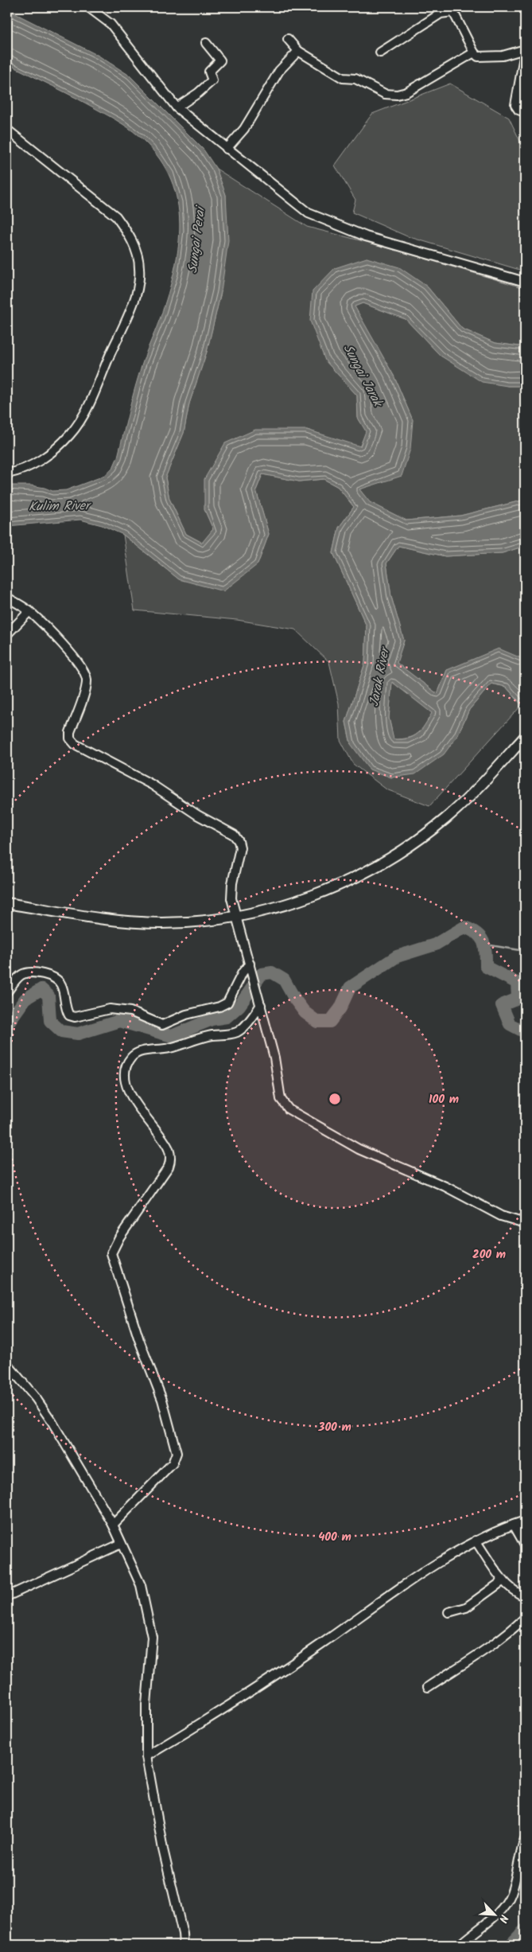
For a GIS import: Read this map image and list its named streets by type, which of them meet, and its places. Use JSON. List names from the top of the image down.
{
  "water": [
    "Sungai Perai",
    "Sungai Jarak",
    "Kulim River",
    "Jarak River"
  ],
  "north": "bottom right",
  "rings": [
    "100 m",
    "200 m",
    "300 m",
    "400 m"
  ]
}
